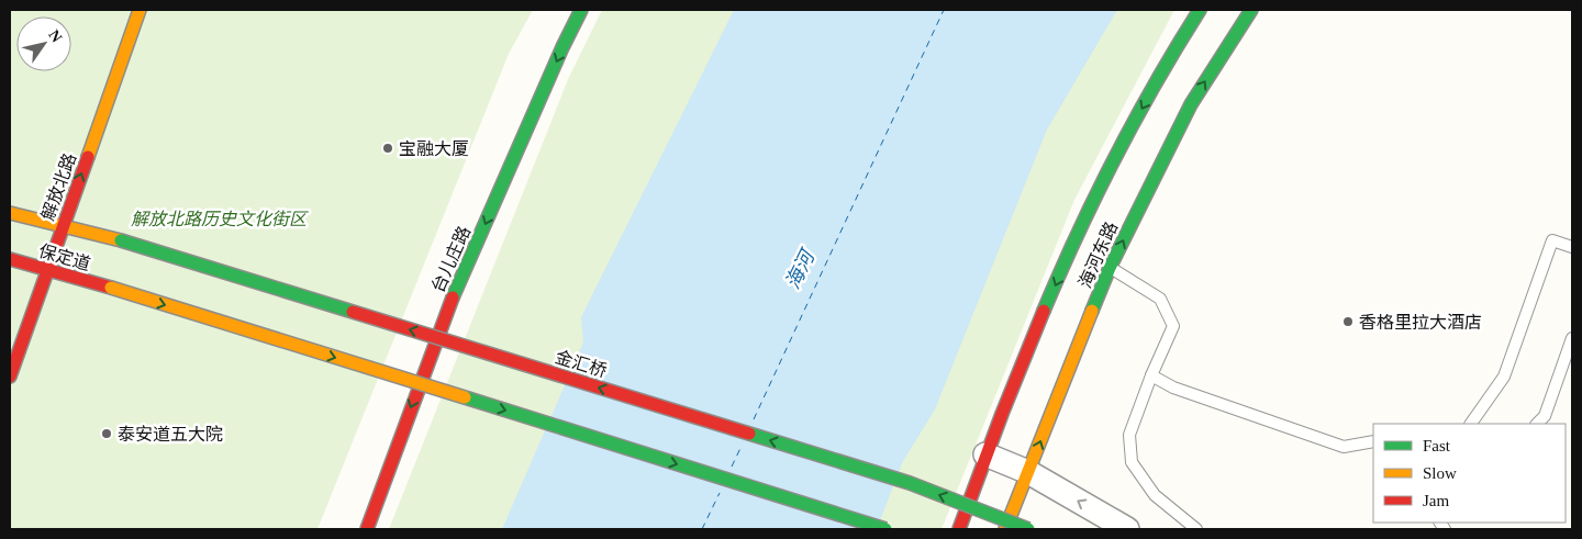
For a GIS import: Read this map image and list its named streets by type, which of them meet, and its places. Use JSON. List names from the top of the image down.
{
  "streets": {
    "main road": [
      "解放北路",
      "海河东路",
      "保定道",
      "台儿庄路",
      "金汇桥"
    ]
  },
  "crossings": [
    ["解放北路", "保定道"],
    ["保定道", "金汇桥"]
  ],
  "one_way": ["解放北路", "台儿庄路"],
  "water": ["海河"],
  "parks": ["解放北路历史文化街区"],
  "places": ["宝融大厦", "香格里拉大酒店", "泰安道五大院"],
  "legend": ["Fast", "Slow", "Jam"],
  "north": "top right"
}
